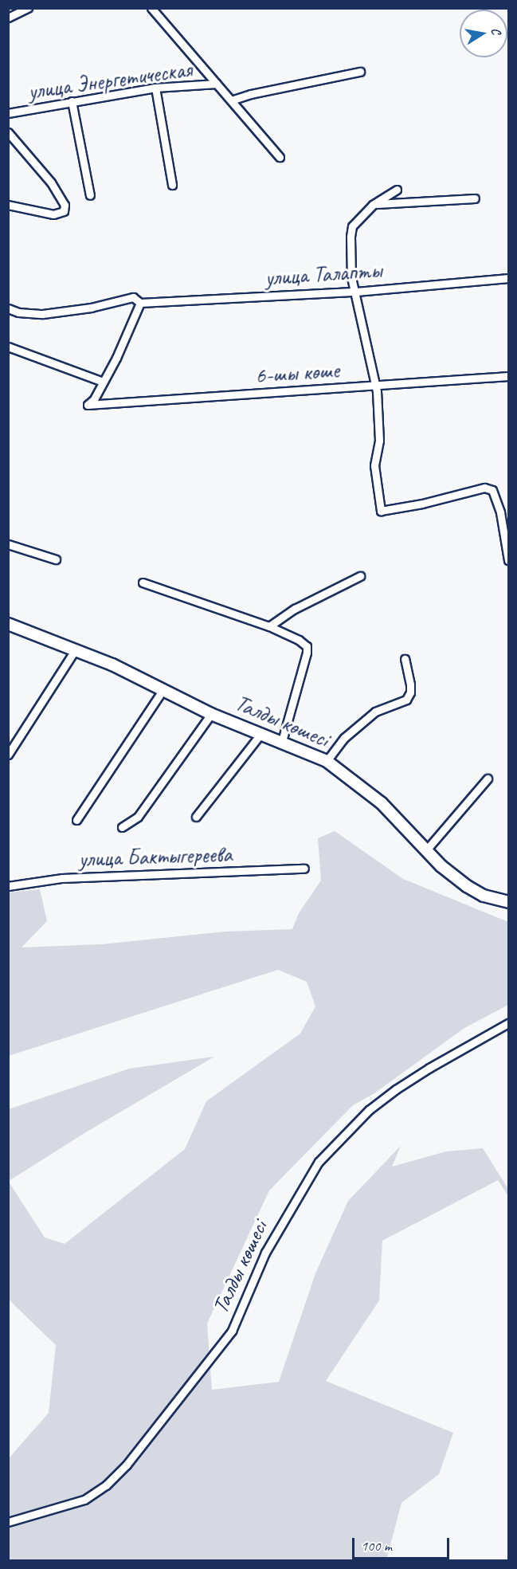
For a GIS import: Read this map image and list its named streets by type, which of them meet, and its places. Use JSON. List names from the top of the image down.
{
  "streets": {
    "street": [
      "улица Энергетическая",
      "улица Талапты",
      "6-шы көше",
      "Талды көшесі",
      "улица Бактыгереева"
    ]
  },
  "scale_bar": "100 m",
  "north": "right"
}
